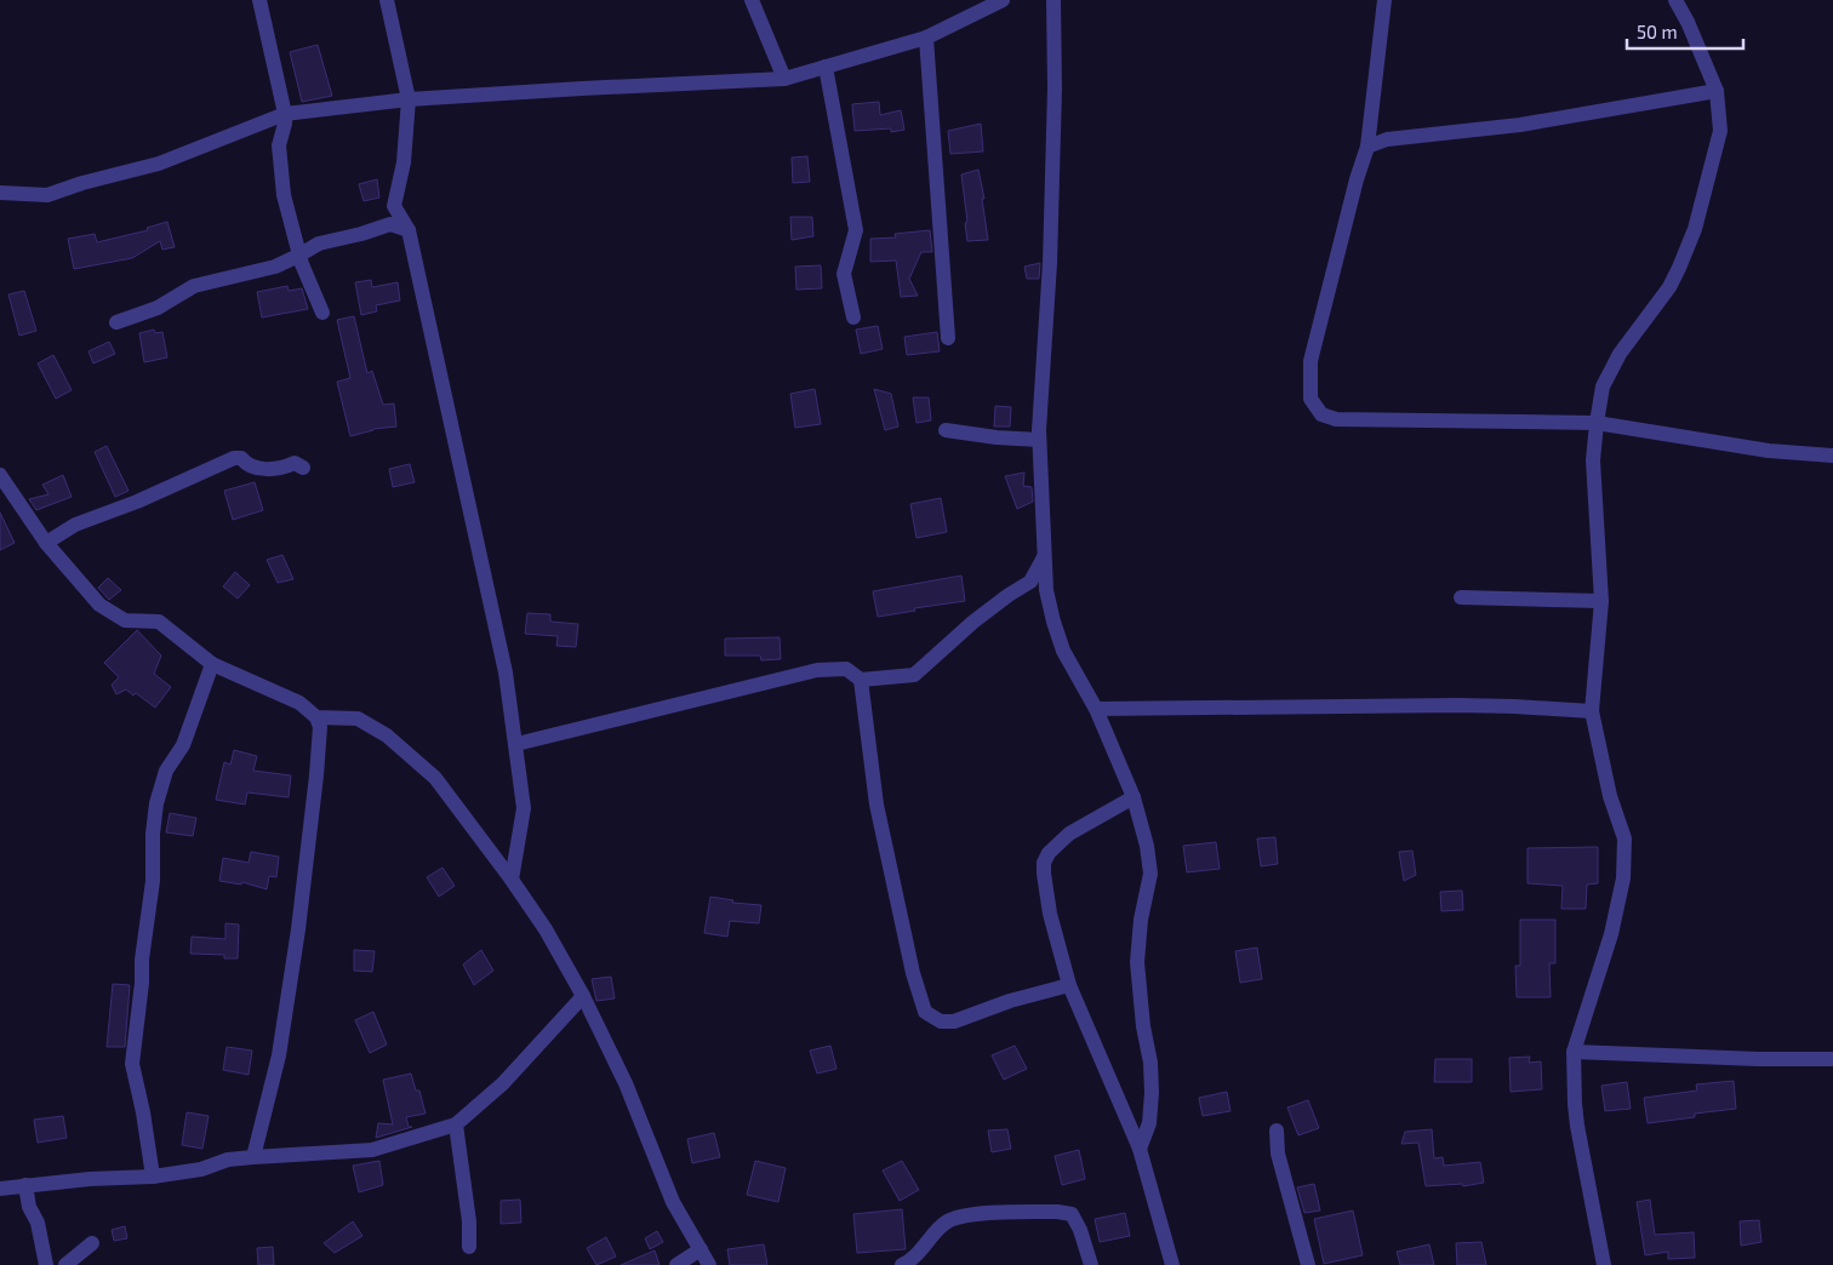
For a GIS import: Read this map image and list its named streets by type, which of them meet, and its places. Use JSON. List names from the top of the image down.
{
  "scale_bar": "50 m"
}
